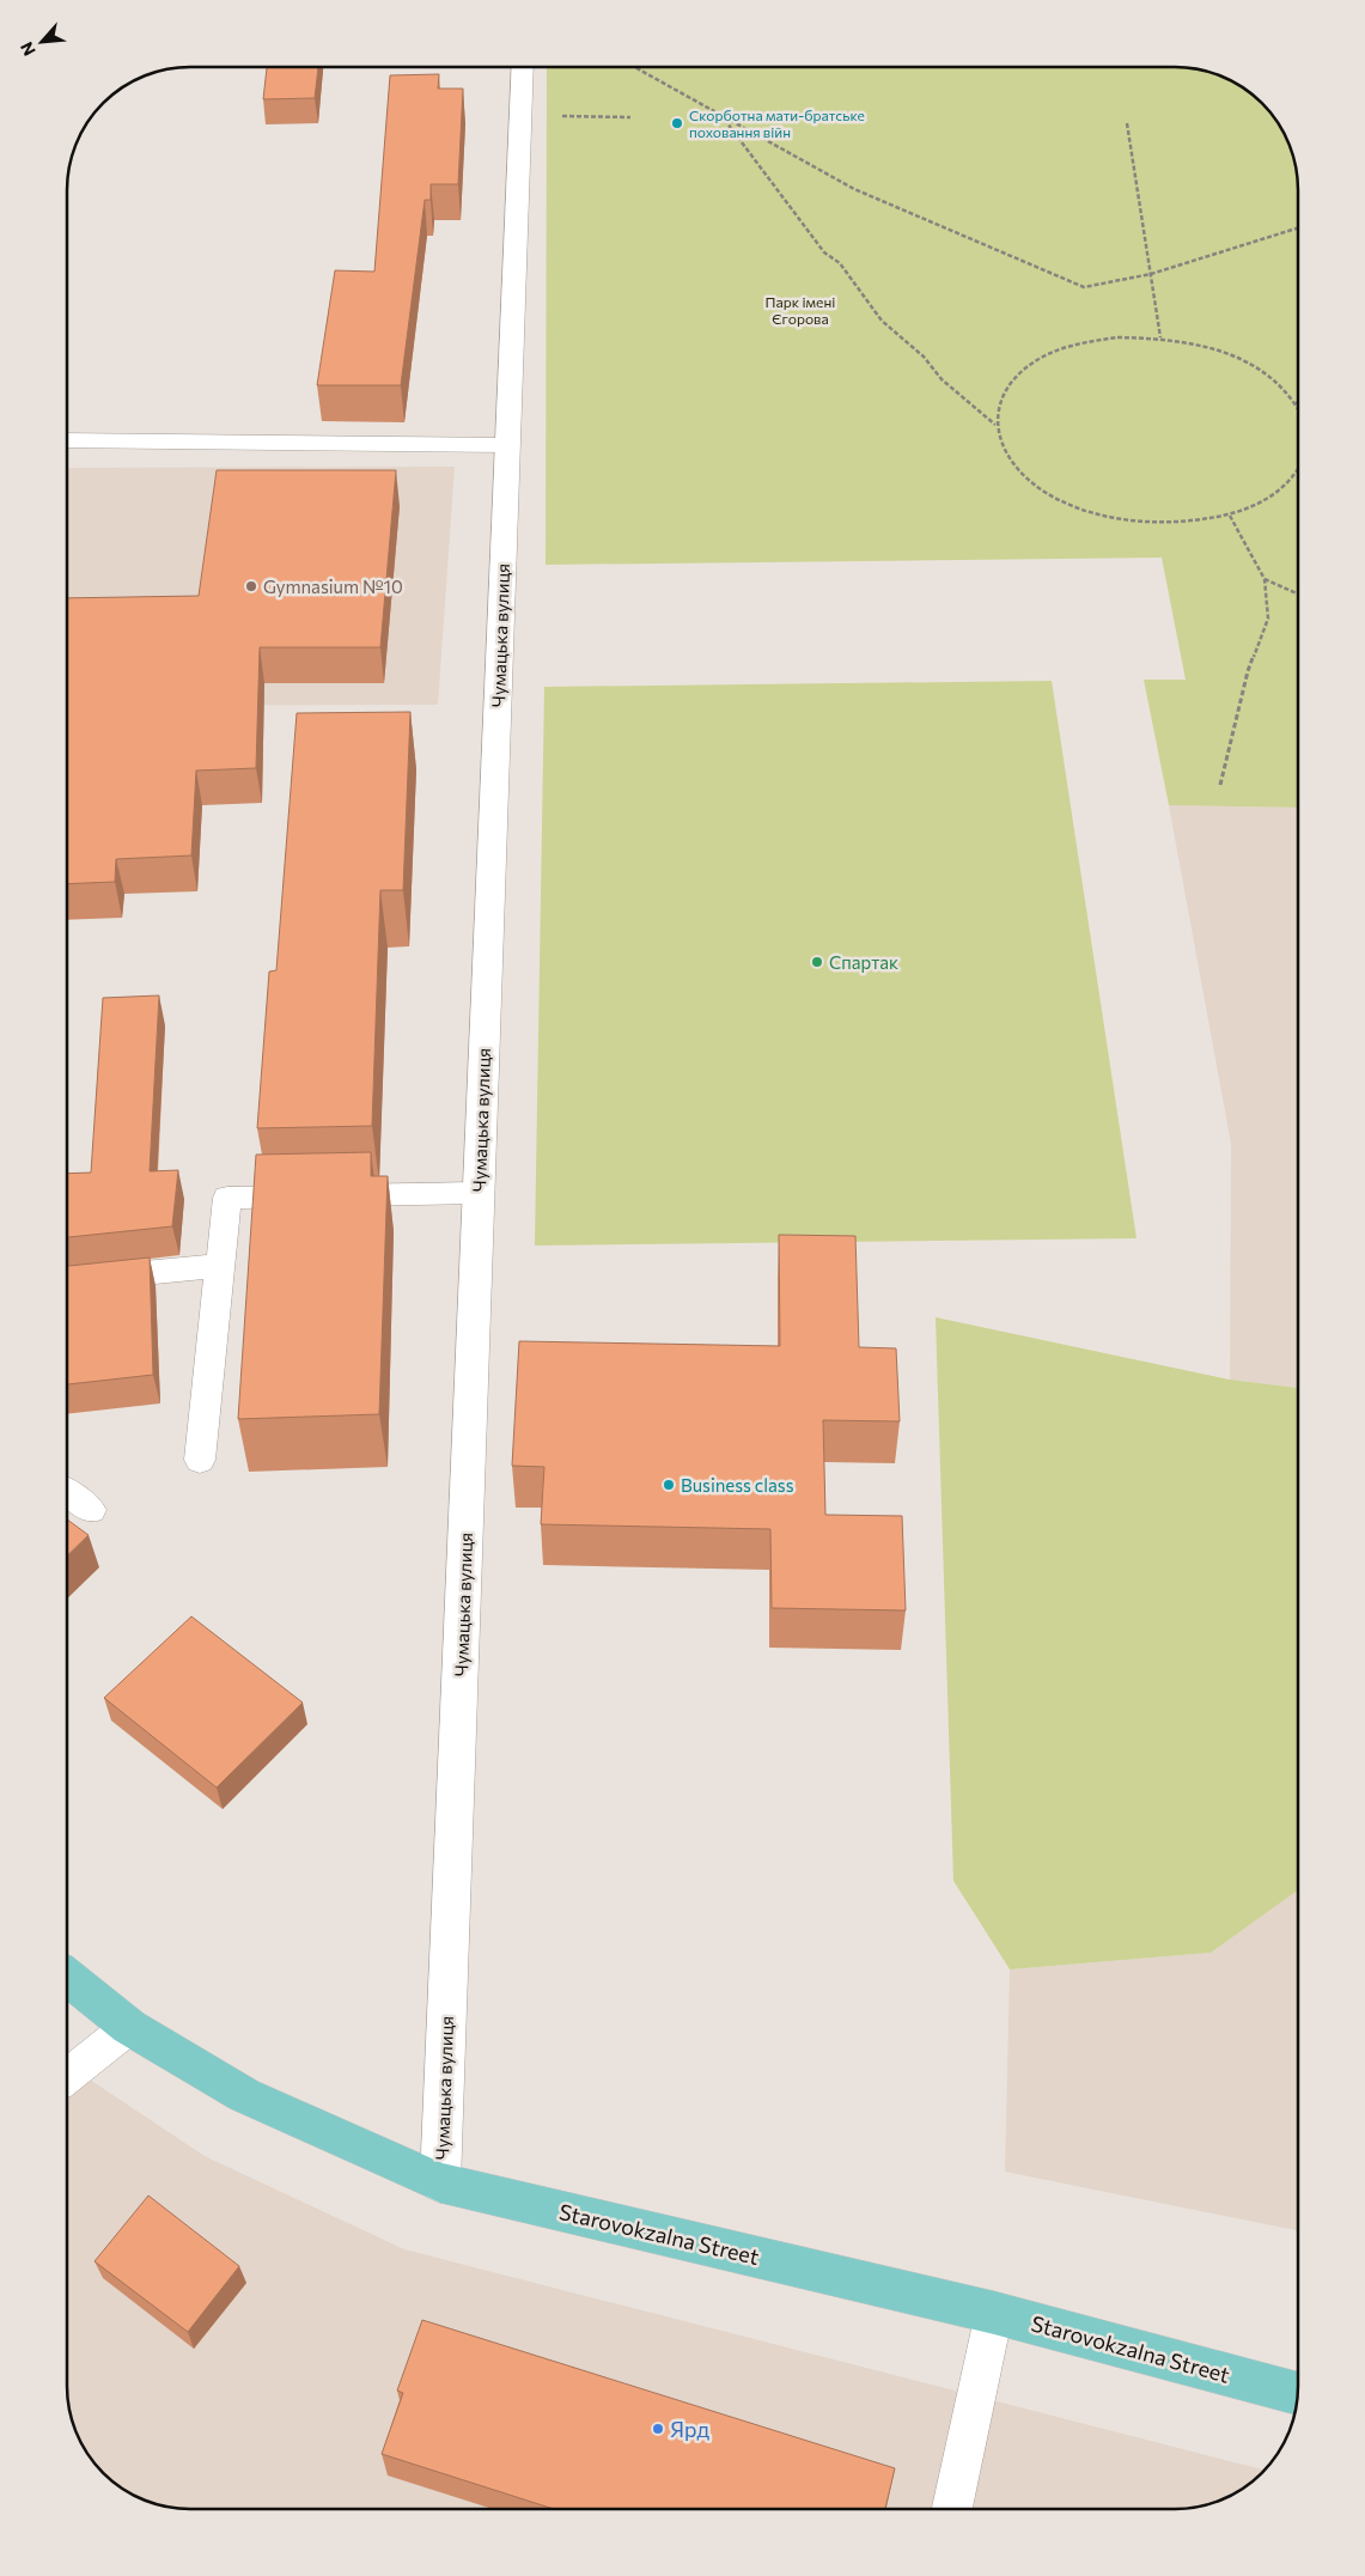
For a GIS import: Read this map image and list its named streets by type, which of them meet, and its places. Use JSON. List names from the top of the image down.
{
  "streets": {
    "main road": ["Starovokzalna Street"],
    "street": ["Чумацька вулиця"]
  },
  "crossings": [
    ["Чумацька вулиця", "Starovokzalna Street"]
  ],
  "parks": ["Парк імені Єгорова"],
  "places": [
    "Скорботна мати-братське поховання війн",
    "Gymnasium №10",
    "Спартак",
    "Business class",
    "Ярд"
  ],
  "north": "bottom left"
}
